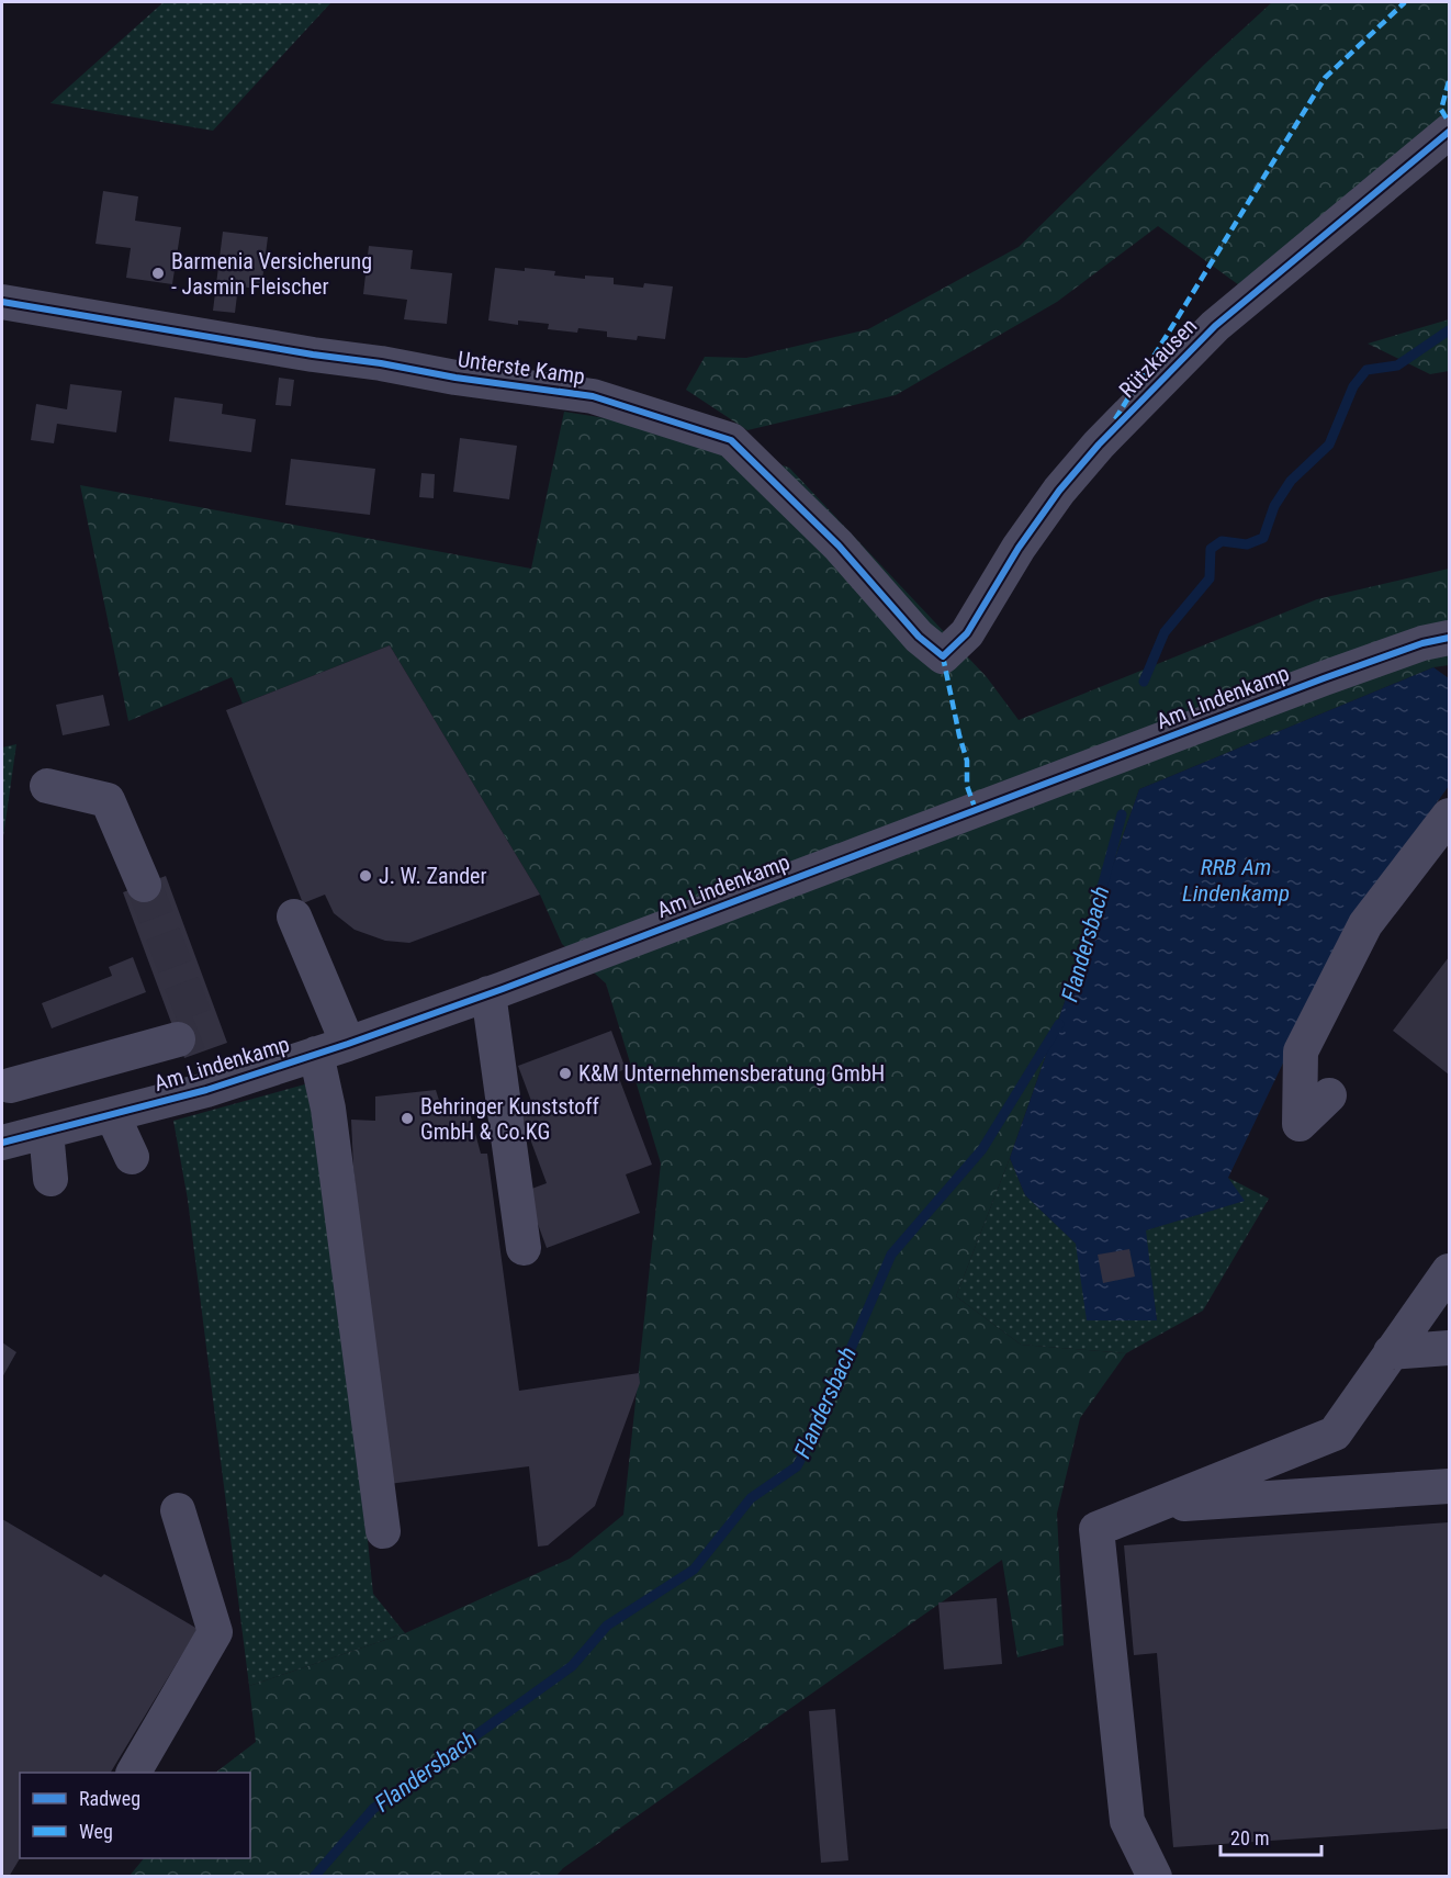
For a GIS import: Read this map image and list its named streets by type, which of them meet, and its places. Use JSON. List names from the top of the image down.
{
  "streets": {
    "street": ["Rützkausen", "Unterste Kamp", "Am Lindenkamp"]
  },
  "crossings": [
    ["Rützkausen", "Unterste Kamp"]
  ],
  "water": ["RRB Am Lindenkamp", "Flandersbach"],
  "places": [
    "Barmenia Versicherung - Jasmin Fleischer",
    "J. W. Zander",
    "K&M Unternehmensberatung GmbH",
    "Behringer Kunststoff GmbH & Co.KG"
  ],
  "legend": ["Radweg", "Weg"],
  "scale_bar": "20 m"
}
